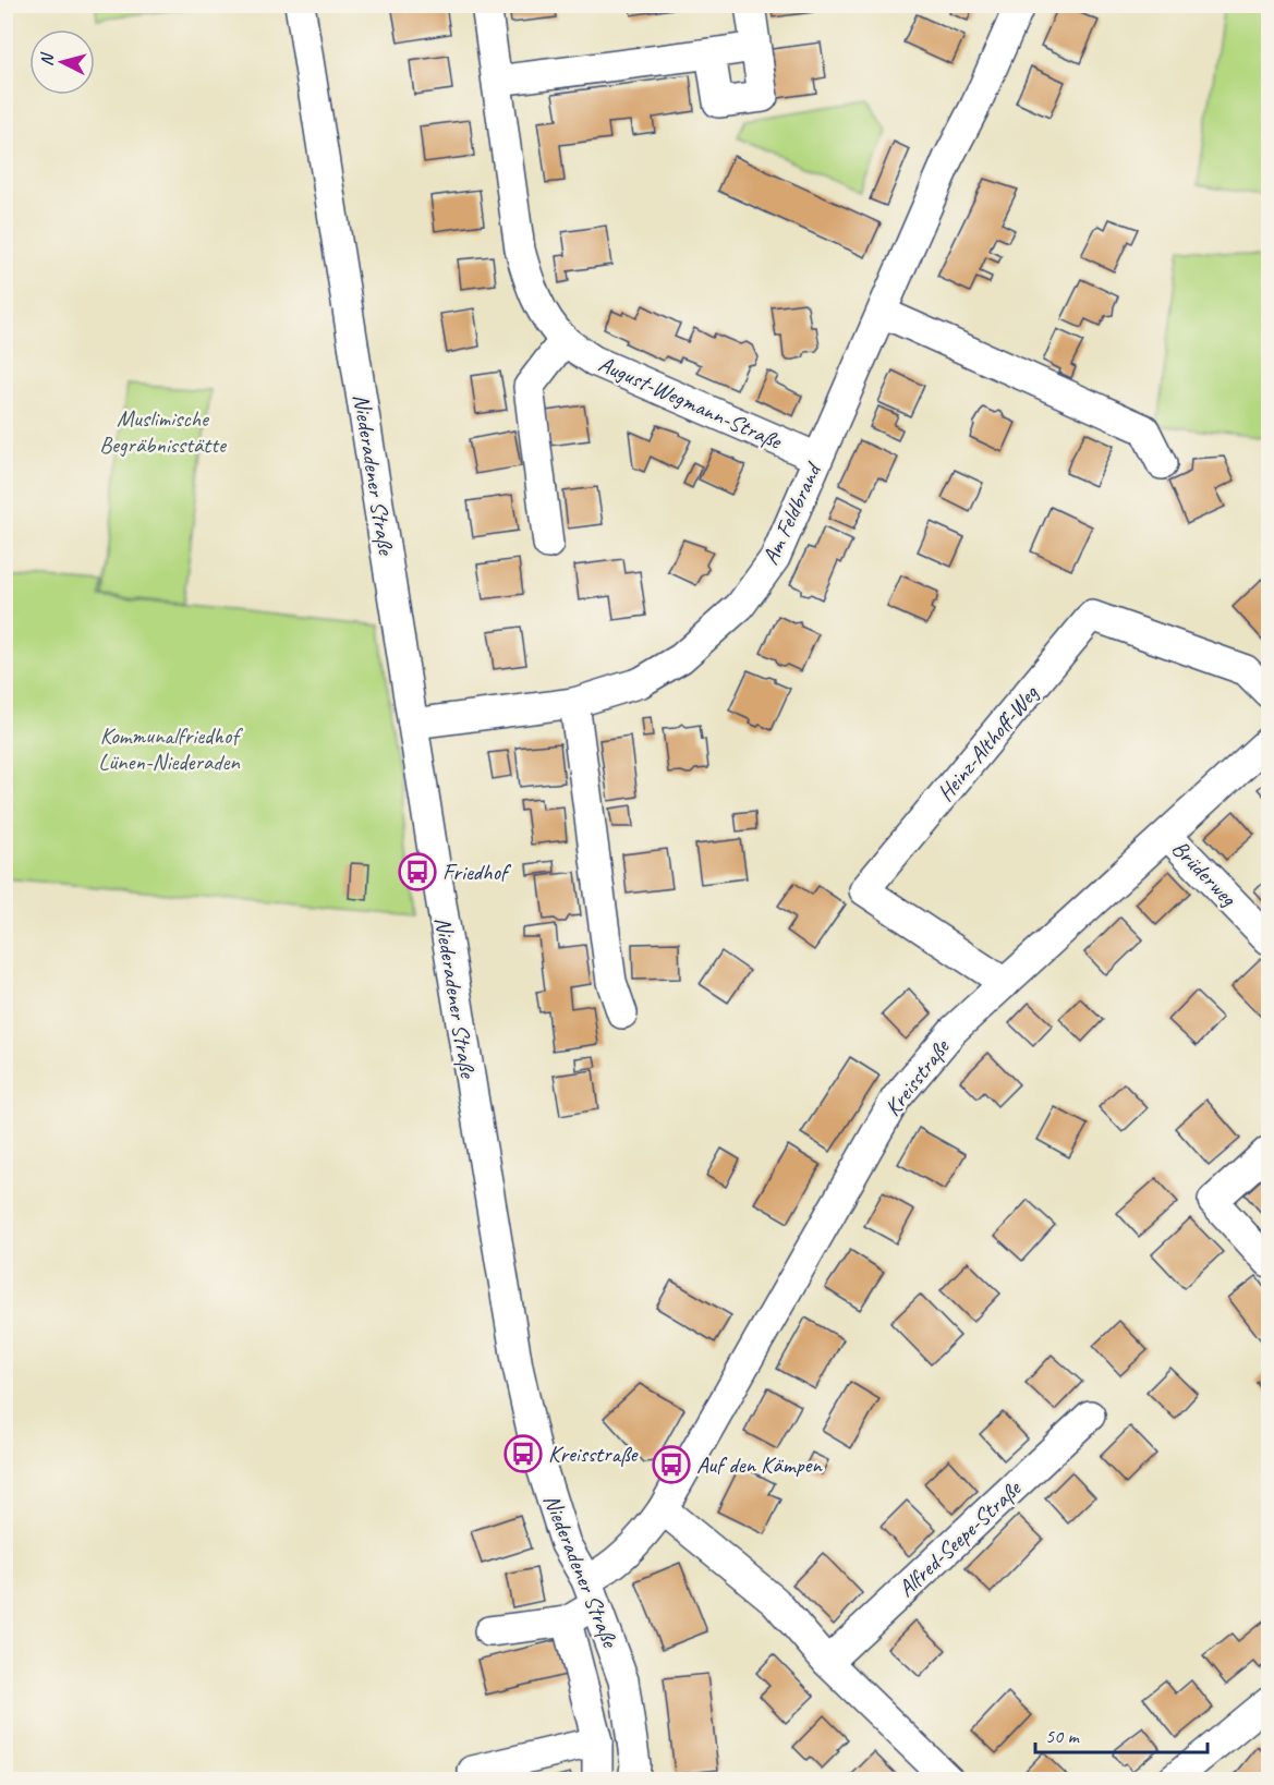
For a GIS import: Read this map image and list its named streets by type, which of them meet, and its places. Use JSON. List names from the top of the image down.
{
  "streets": {
    "street": [
      "August-Wegmann-Straße",
      "Niederadener Straße",
      "Am Feldbrand",
      "Heinz-Althoff-Weg",
      "Brüderweg",
      "Kreisstraße",
      "Alfred-Seepe-Straße"
    ]
  },
  "crossings": [
    ["August-Wegmann-Straße", "Am Feldbrand"],
    ["Niederadener Straße", "Am Feldbrand"],
    ["Niederadener Straße", "Kreisstraße"],
    ["Heinz-Althoff-Weg", "Kreisstraße"],
    ["Brüderweg", "Kreisstraße"]
  ],
  "parks": ["Muslimische Begräbnisstätte", "Kommunalfriedhof Lünen-Niederaden"],
  "places": {
    "bus stop": ["Friedhof", "Kreisstraße", "Auf den Kämpen"]
  },
  "scale_bar": "50 m",
  "north": "left"
}
